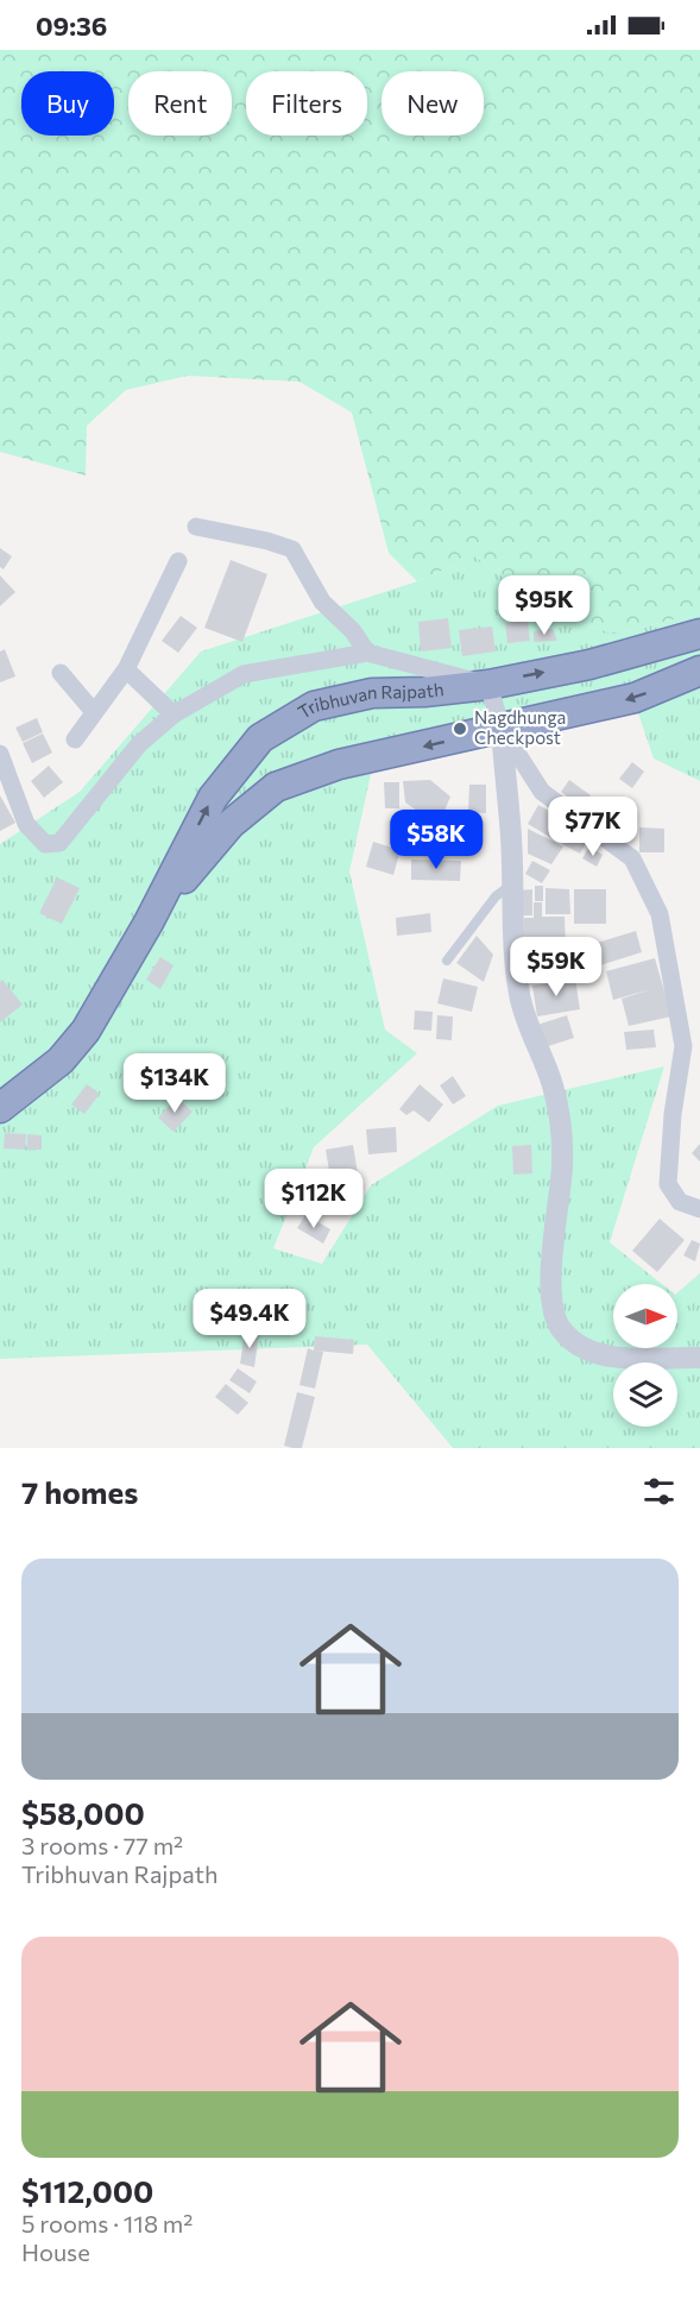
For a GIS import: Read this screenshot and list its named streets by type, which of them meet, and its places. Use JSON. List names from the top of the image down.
{
  "streets": {
    "highway": ["Tribhuvan Rajpath"]
  },
  "places": ["Nagdhunga Checkpost"],
  "north": "right",
  "page": {
    "status": "09:36",
    "chip": [
      "Buy",
      "Rent",
      "Filters",
      "New"
    ],
    "price": [
      "$95K",
      "$77K",
      "$58K",
      "$59K",
      "$134K",
      "$112K",
      "$49.4K"
    ],
    "heading": "7 homes",
    "list": [
      {
        "name": "$58,000",
        "note": "3 rooms · 77 m² · Tribhuvan Rajpath"
      },
      {
        "name": "$112,000",
        "note": "5 rooms · 118 m² · House"
      }
    ]
  }
}
